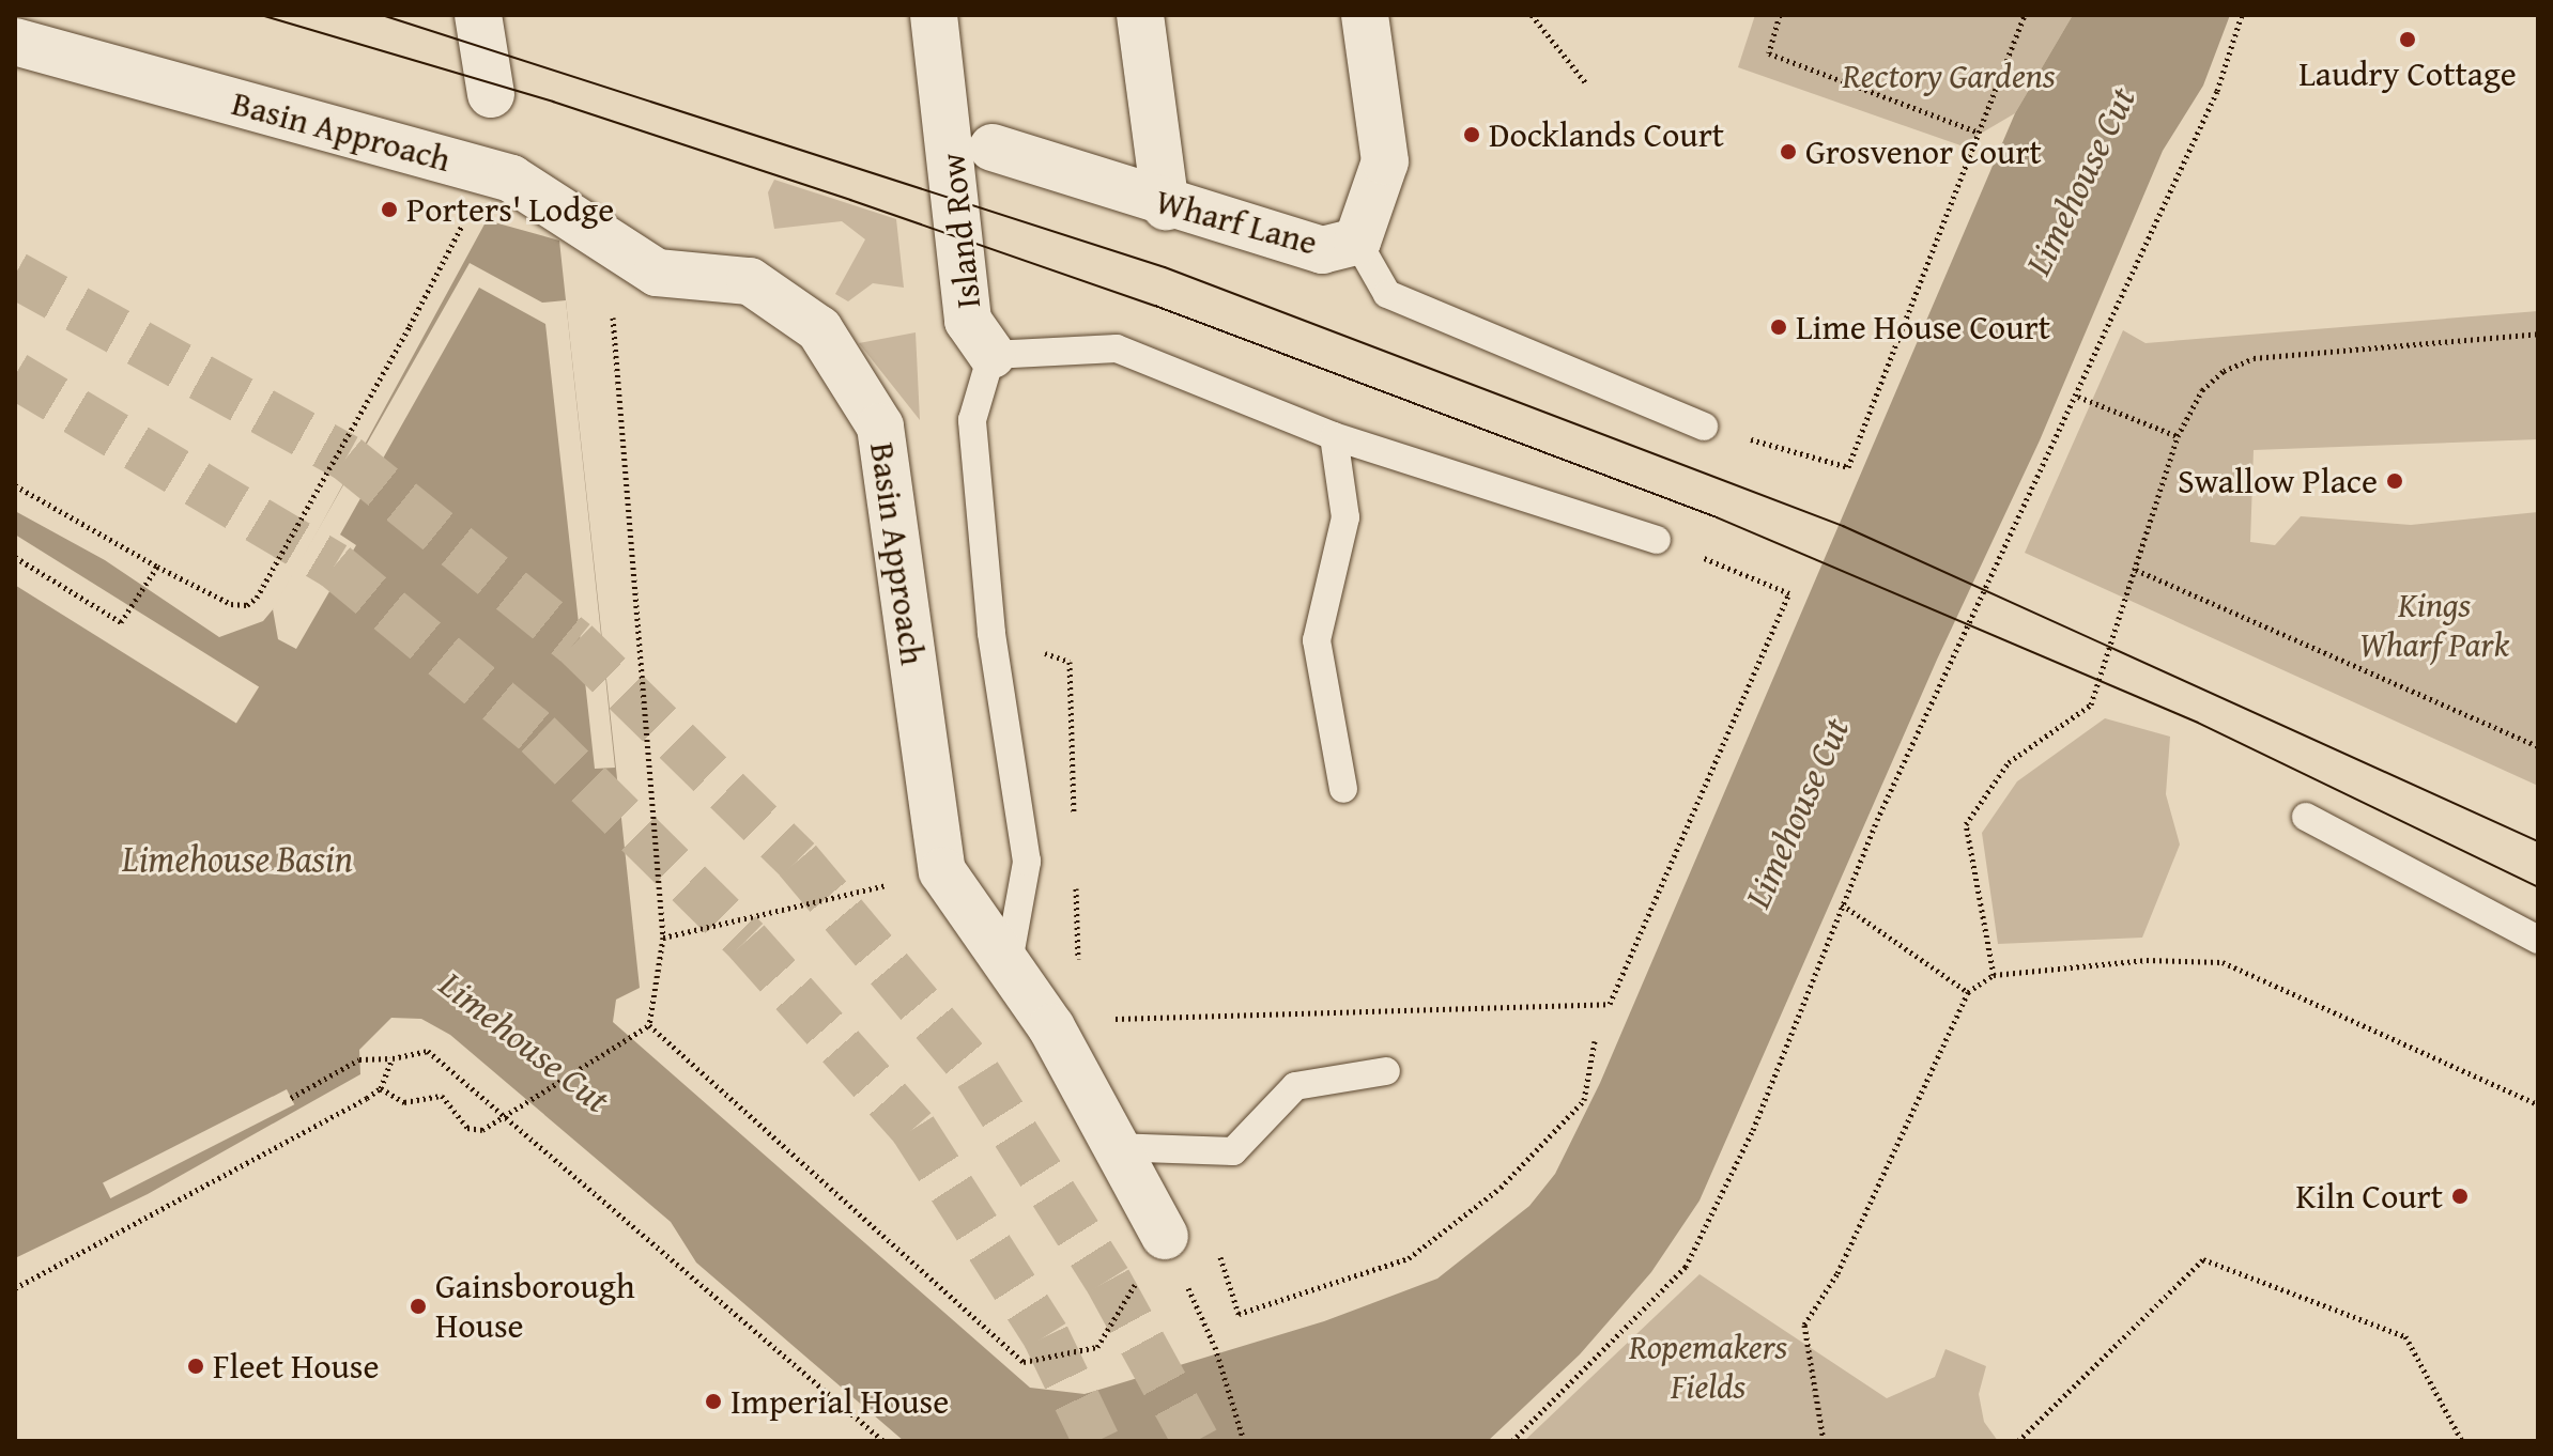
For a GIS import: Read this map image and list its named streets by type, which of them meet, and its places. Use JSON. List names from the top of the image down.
{
  "streets": {
    "street": ["Basin Approach", "Wharf Lane", "Island Row"]
  },
  "crossings": [
    ["Basin Approach", "Island Row"]
  ],
  "water": ["Limehouse Cut", "Limehouse Basin"],
  "parks": ["Rectory Gardens", "Kings Wharf Park", "Ropemakers Fields"],
  "places": [
    "Laudry Cottage",
    "Docklands Court",
    "Grosvenor Court",
    "Porters' Lodge",
    "Lime House Court",
    "Swallow Place",
    "Kiln Court",
    "Gainsborough House",
    "Fleet House",
    "Imperial House"
  ]
}
